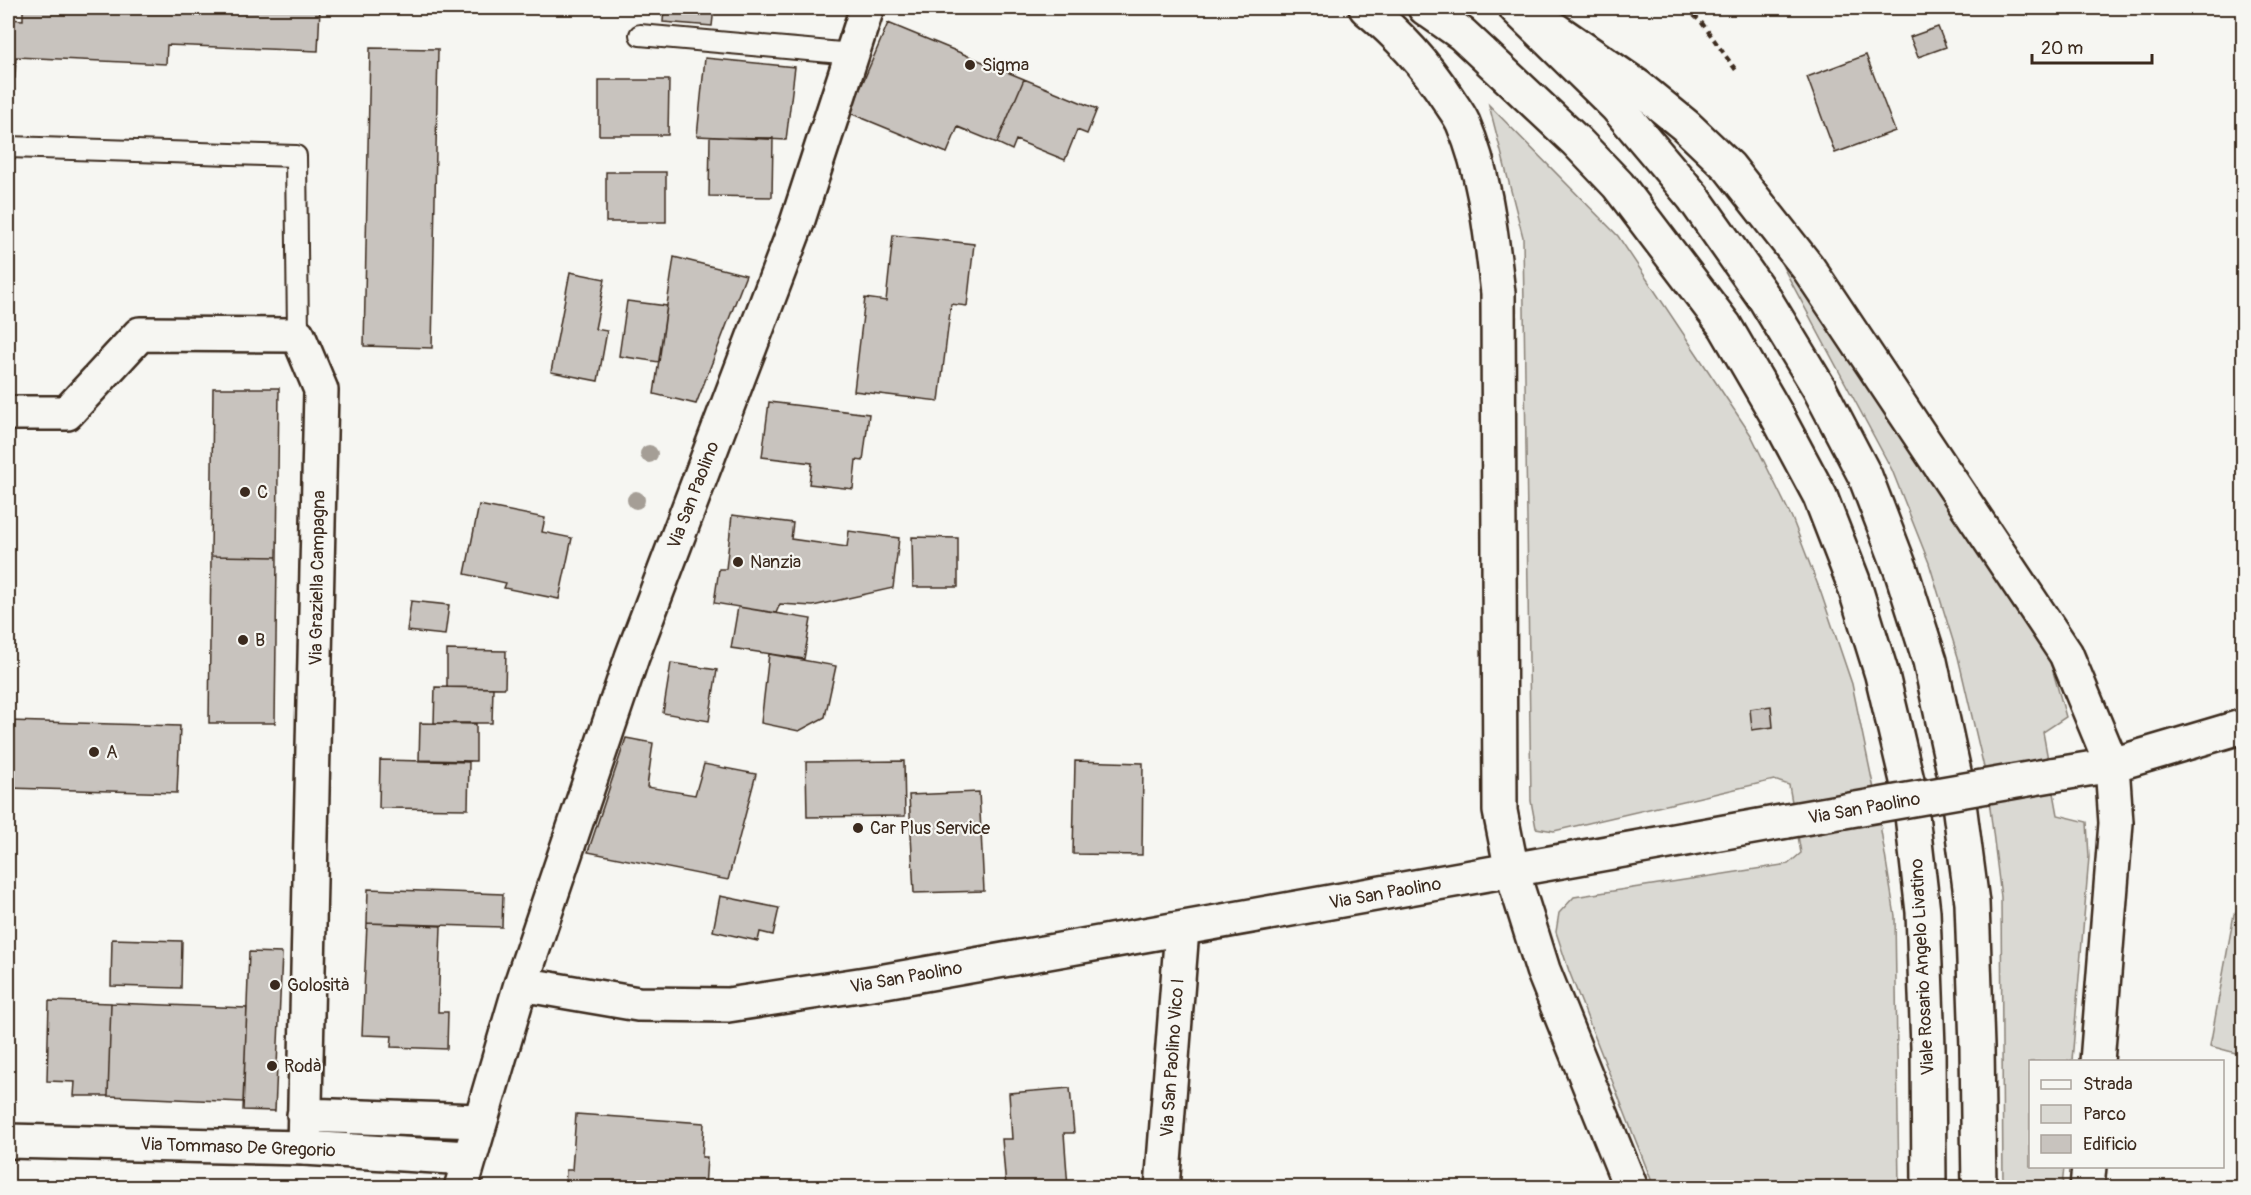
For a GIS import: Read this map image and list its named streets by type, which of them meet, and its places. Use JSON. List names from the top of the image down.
{
  "streets": {
    "street": [
      "Via San Paolino",
      "Via Graziella Campagna",
      "Viale Rosario Angelo Livatino",
      "Via San Paolino Vico I",
      "Via Tommaso De Gregorio"
    ]
  },
  "crossings": [
    ["Via San Paolino", "Via San Paolino Vico I"],
    ["Via San Paolino", "Via Tommaso De Gregorio"],
    ["Via Graziella Campagna", "Via Tommaso De Gregorio"]
  ],
  "places": [
    "Sigma",
    "C",
    "Nanzia",
    "B",
    "A",
    "Car Plus Service",
    "Golosità",
    "Rodà"
  ],
  "legend": ["Strada", "Parco", "Edificio"],
  "scale_bar": "20 m"
}
